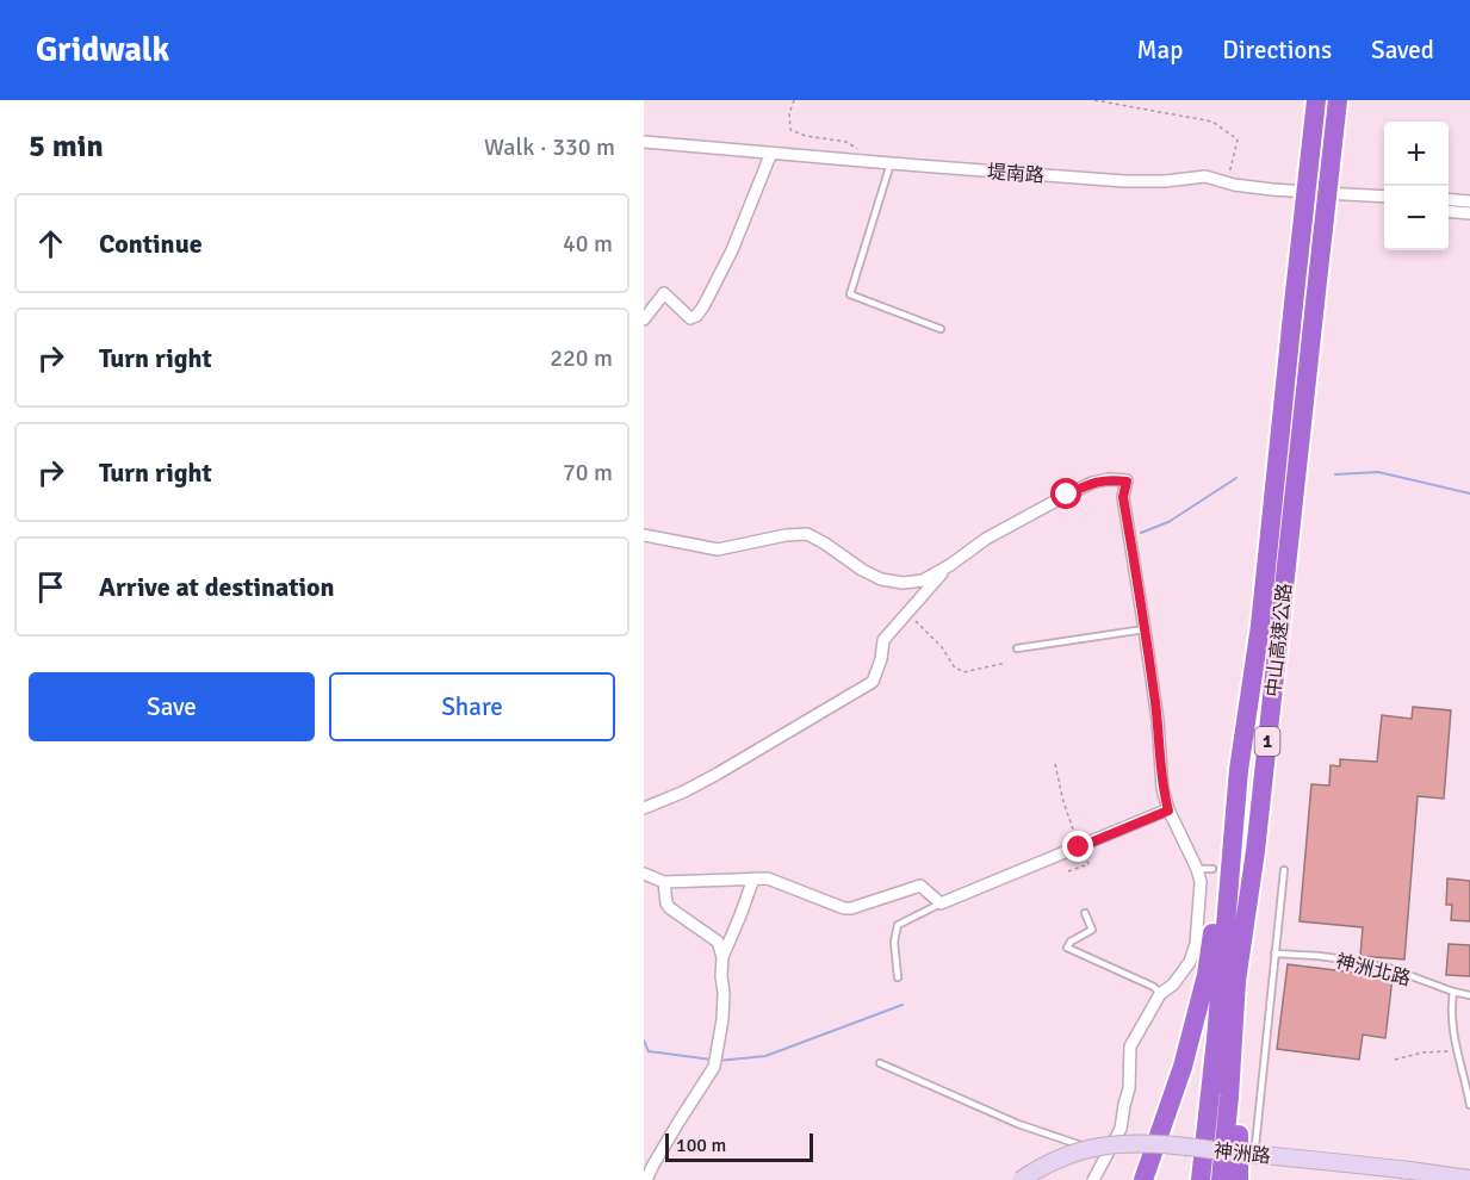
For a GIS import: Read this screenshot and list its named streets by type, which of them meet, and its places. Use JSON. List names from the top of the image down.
{
  "streets": {
    "highway": ["中山高速公路", "1"],
    "street": ["堤南路", "神洲路"],
    "lane": ["神洲北路"]
  },
  "scale_bar": "100 m",
  "page": {
    "header": "Gridwalk",
    "nav": ["Map", "Directions", "Saved"],
    "heading": ["5 min", "Walk · 330 m"],
    "map_buttons": ["+", "−"],
    "list": [
      ["Continue", "40 m"],
      ["Turn right", "220 m"],
      ["Turn right", "70 m"],
      "Arrive at destination"
    ],
    "buttons": ["Save", "Share"],
    "scale": "100 m"
  }
}
